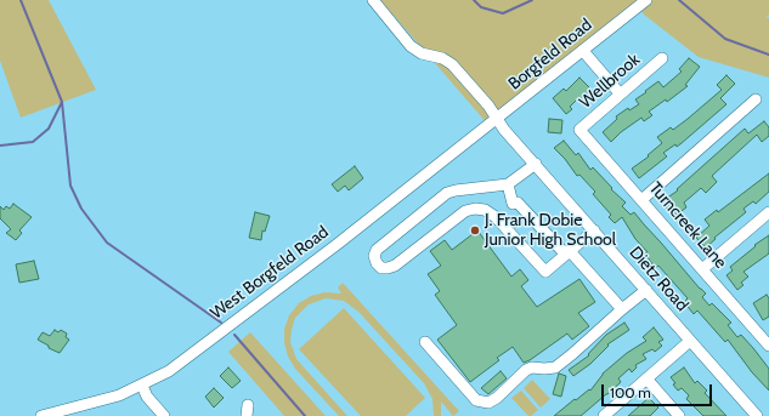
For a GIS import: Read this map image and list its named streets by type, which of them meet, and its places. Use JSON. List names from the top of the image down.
{
  "streets": {
    "street": [
      "Borgfeld Road",
      "Wellbrook",
      "Turncreek Lane",
      "West Borgfeld Road",
      "Dietz Road"
    ]
  },
  "crossings": [
    ["Borgfeld Road", "West Borgfeld Road"],
    ["Borgfeld Road", "Dietz Road"],
    ["Wellbrook", "Turncreek Lane"],
    ["West Borgfeld Road", "Dietz Road"]
  ],
  "places": ["J. Frank Dobie Junior High School"],
  "scale_bar": "100 m"
}
